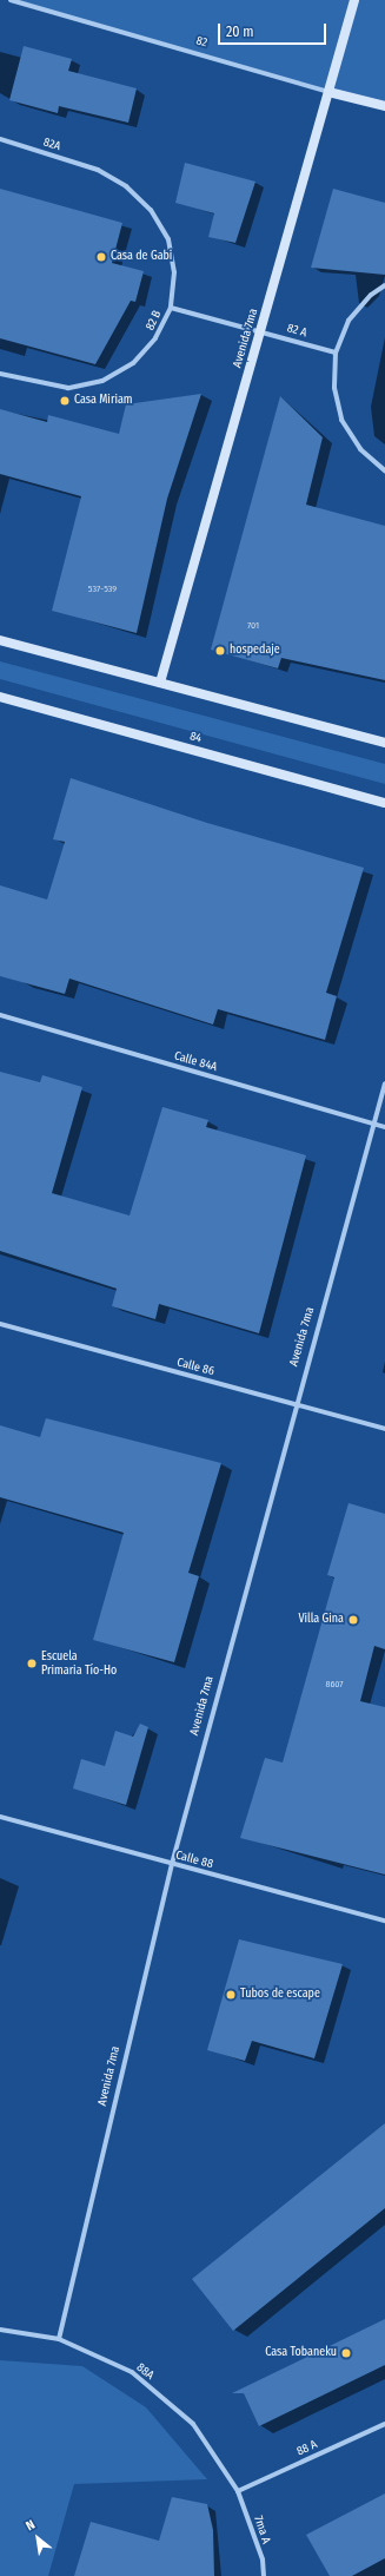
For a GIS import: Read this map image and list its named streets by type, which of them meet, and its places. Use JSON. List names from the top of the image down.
{
  "streets": {
    "main road": ["82", "Avenida 7ma", "84"],
    "street": [
      "82A",
      "82 B",
      "82 A",
      "Calle 84A",
      "Calle 86",
      "Calle 88",
      "88A",
      "88 A",
      "7ma A"
    ]
  },
  "crossings": [
    ["82", "Avenida 7ma"],
    ["82A", "82 B"],
    ["82 B", "82 A"],
    ["82 A", "Avenida 7ma"],
    ["Avenida 7ma", "Calle 84A"],
    ["Avenida 7ma", "Calle 86"],
    ["Avenida 7ma", "Calle 88"],
    ["Avenida 7ma", "88A"],
    ["88A", "88 A"],
    ["88A", "7ma A"],
    ["88 A", "7ma A"]
  ],
  "places": [
    "Casa de Gabi",
    "Casa Miriam",
    "hospedaje",
    "Villa Gina",
    "Escuela Primaria Tío-Ho",
    "Tubos de escape",
    "Casa Tobaneku"
  ],
  "house_numbers": ["537-539", "701", "8607"],
  "scale_bar": "20 m",
  "north": "top left"
}
